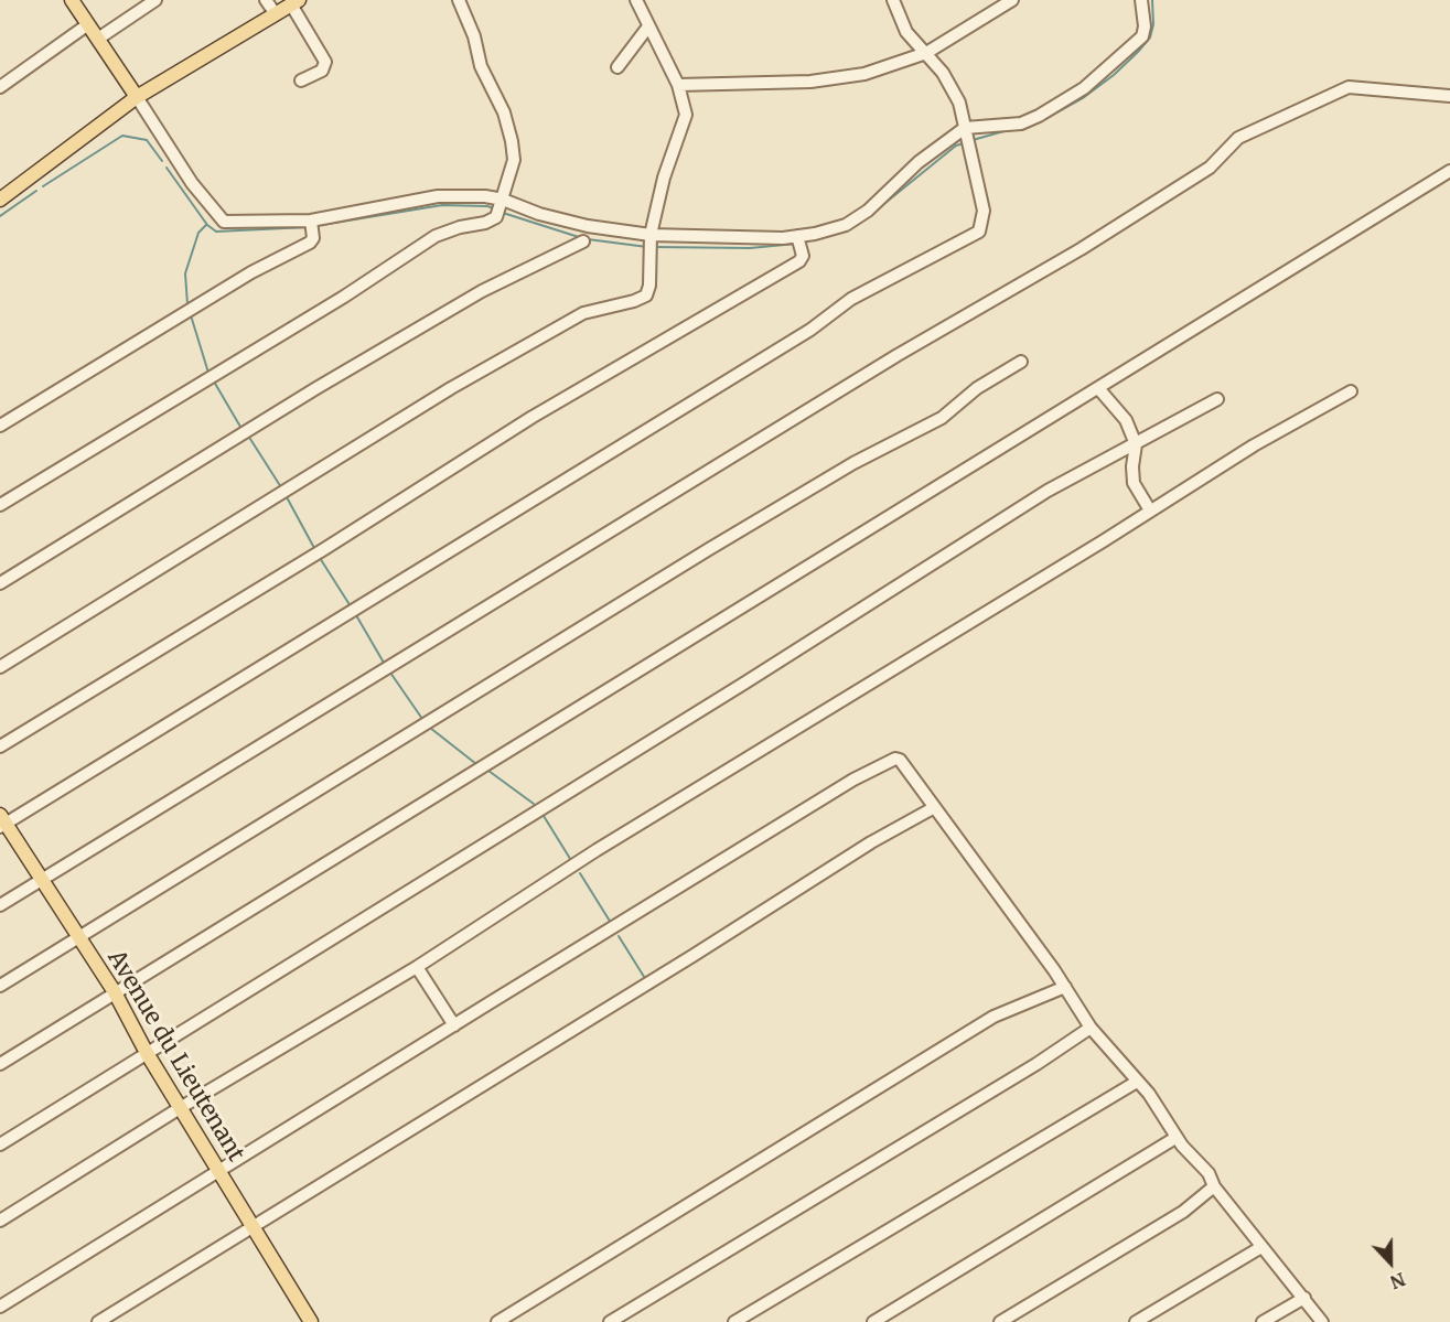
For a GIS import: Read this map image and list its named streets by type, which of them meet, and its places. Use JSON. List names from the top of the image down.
{
  "streets": {
    "main road": ["Avenue du Lieutenant"]
  },
  "north": "bottom"
}
